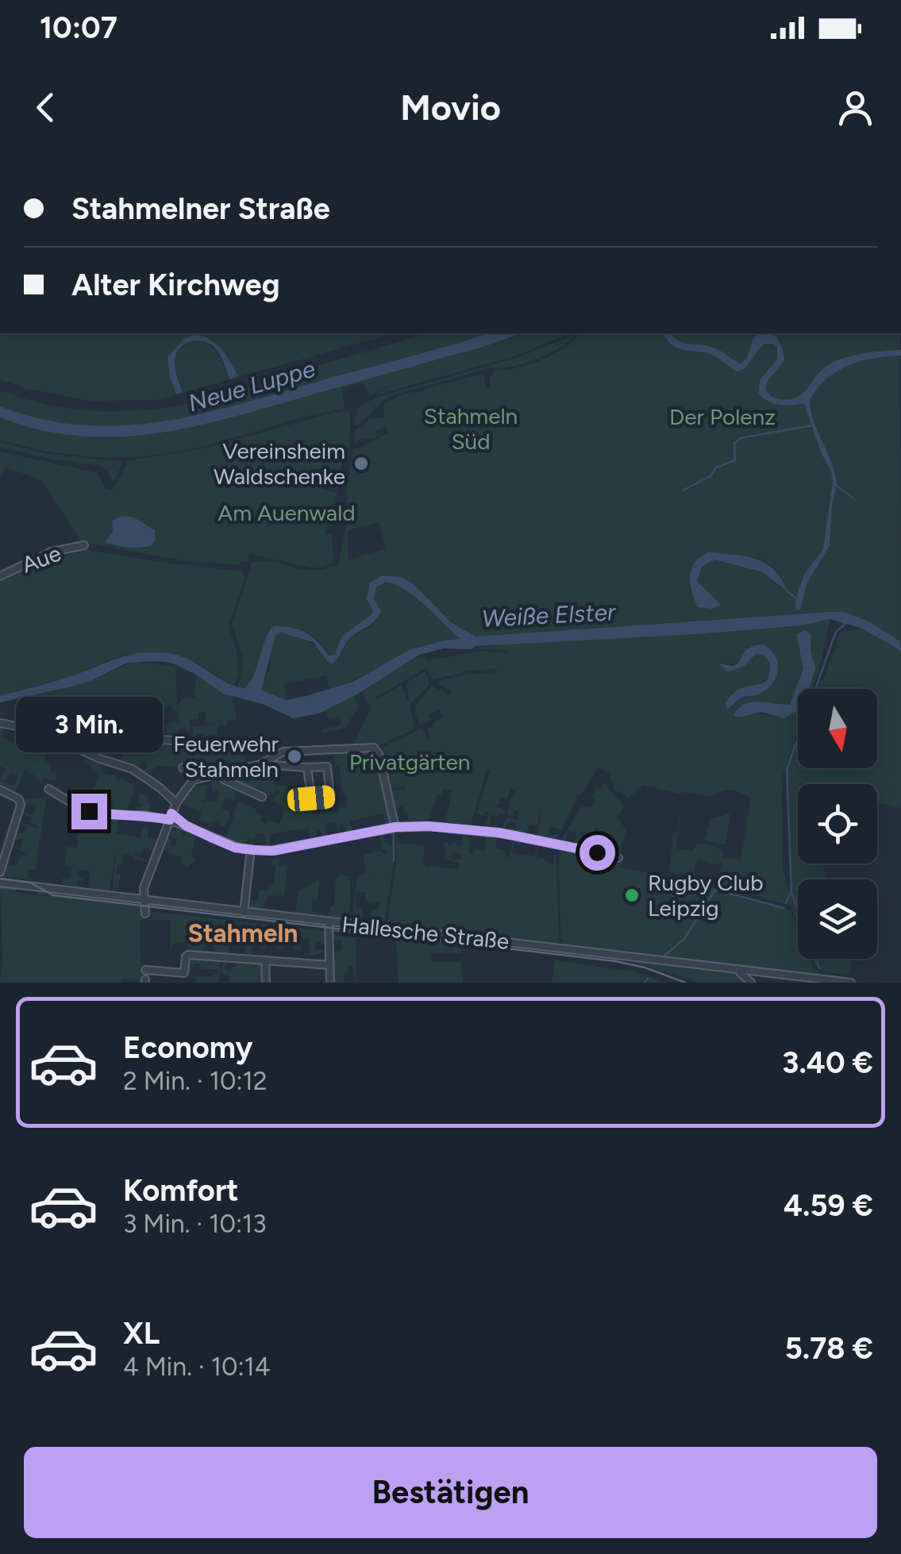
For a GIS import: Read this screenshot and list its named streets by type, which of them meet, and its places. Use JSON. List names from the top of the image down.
{
  "streets": {
    "street": ["Aue", "Hallesche Straße"]
  },
  "districts": ["Stahmeln"],
  "water": ["Neue Luppe", "Weiße Elster"],
  "parks": [
    "Stahmeln Süd",
    "Der Polenz",
    "Am Auenwald",
    "Privatgärten"
  ],
  "places": ["Vereinsheim Waldschenke", "Feuerwehr Stahmeln", "Rugby Club Leipzig"],
  "north": "bottom",
  "page": {
    "status": "10:07",
    "header": "Movio",
    "banner": ["Stahmelner Straße", "Alter Kirchweg"],
    "bubble": "3 Min.",
    "list": [
      {
        "name": "Economy",
        "note": "2 Min. · 10:12",
        "value": "3.40 €"
      },
      {
        "name": "Komfort",
        "note": "3 Min. · 10:13",
        "value": "4.59 €"
      },
      {
        "name": "XL",
        "note": "4 Min. · 10:14",
        "value": "5.78 €"
      }
    ],
    "buttons": "Bestätigen"
  }
}
